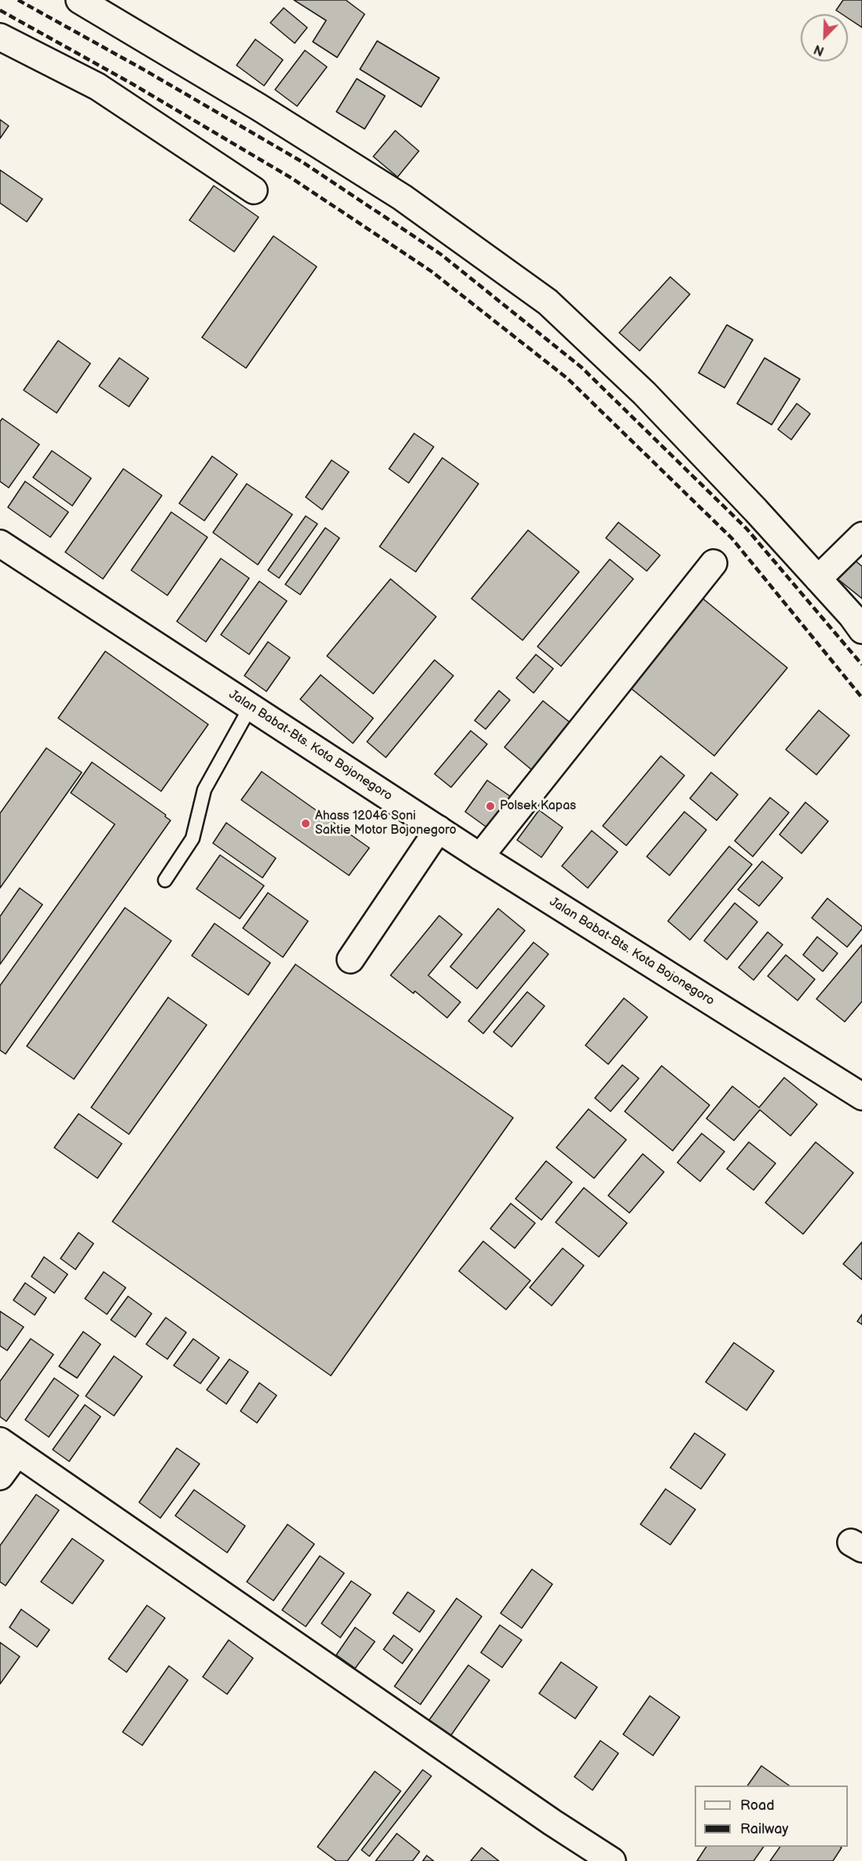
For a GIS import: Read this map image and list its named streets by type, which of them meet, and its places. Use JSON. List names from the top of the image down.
{
  "streets": {
    "main road": ["Jalan Babat-Bts. Kota Bojonegoro"]
  },
  "places": ["Polsek Kapas", "Ahass 12046 Soni Saktie Motor Bojonegoro"],
  "legend": ["Road", "Railway"],
  "north": "bottom left"
}
